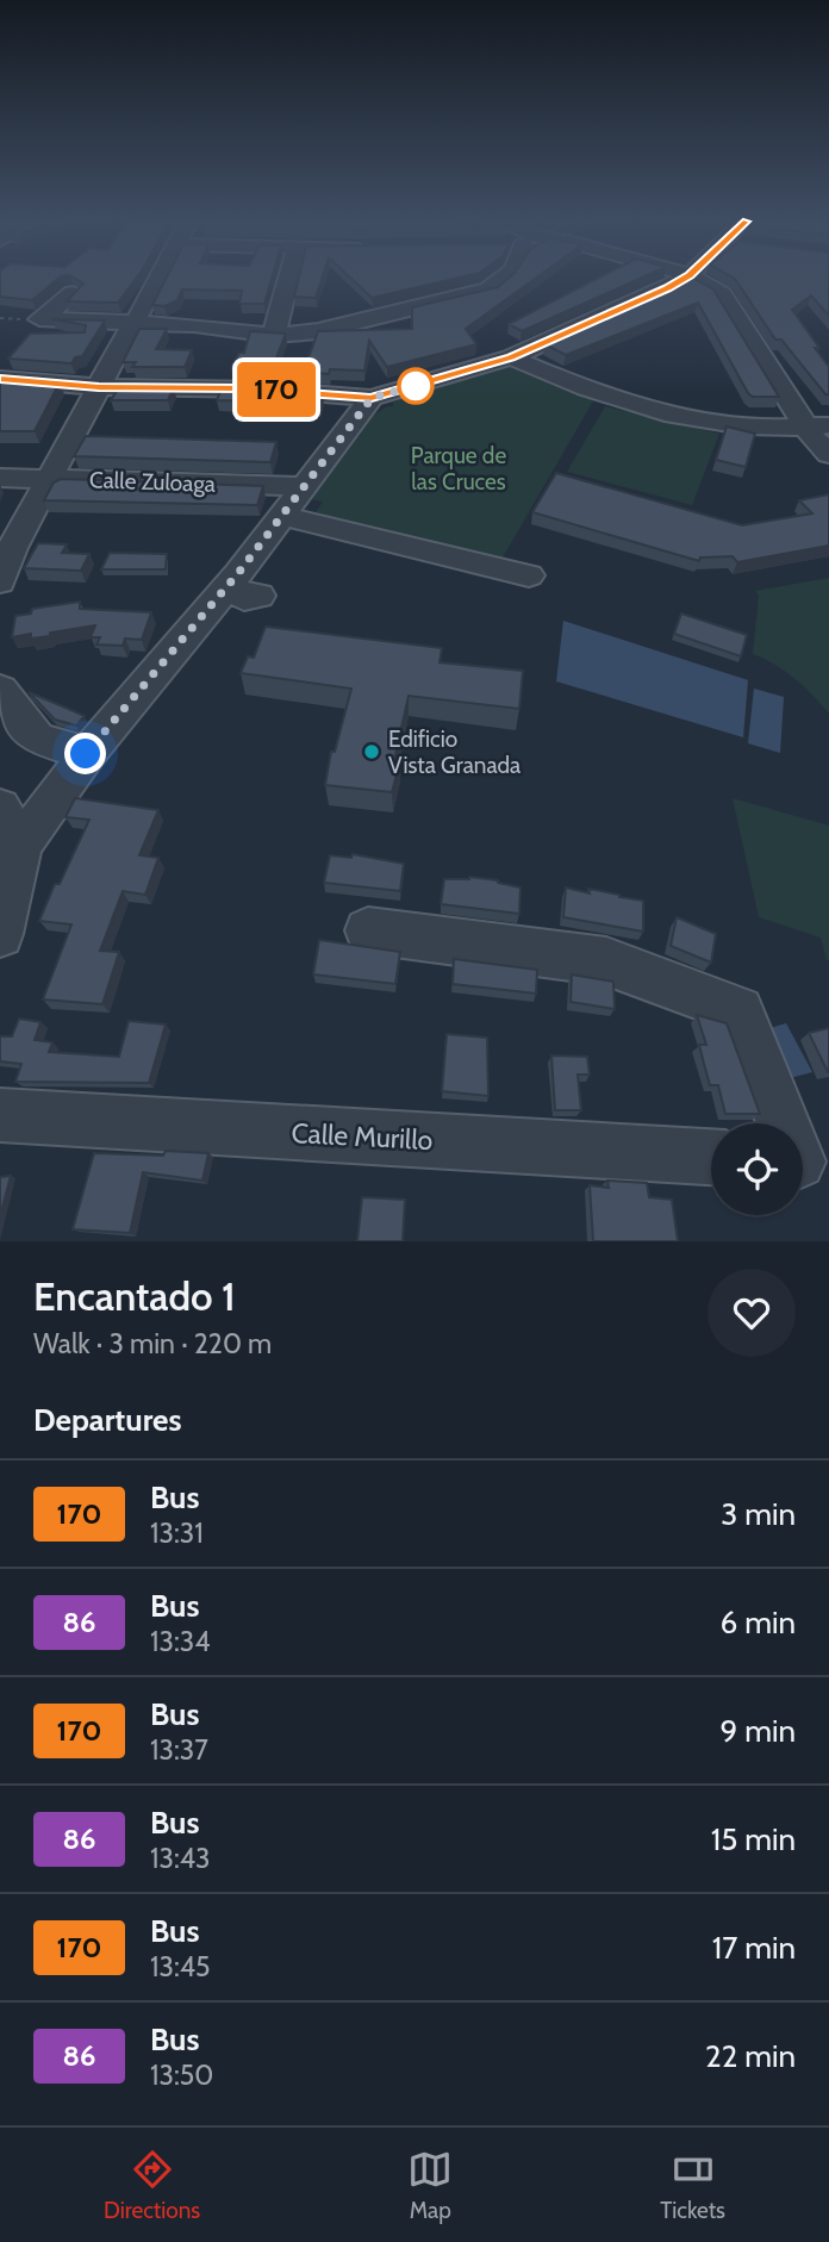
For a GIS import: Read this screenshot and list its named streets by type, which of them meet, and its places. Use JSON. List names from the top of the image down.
{
  "streets": {
    "street": ["Calle Zuloaga", "Calle Murillo"]
  },
  "parks": ["Parque de las Cruces"],
  "places": ["Edificio Vista Granada"],
  "lines": ["bus line 170"],
  "page": {
    "on_map": "170",
    "heading": [
      ["Encantado 1", "Walk · 3 min · 220 m"],
      "Departures"
    ],
    "list": [
      {
        "mark": "170",
        "name": "Bus",
        "note": "13:31",
        "value": "3 min"
      },
      {
        "mark": "86",
        "name": "Bus",
        "note": "13:34",
        "value": "6 min"
      },
      {
        "mark": "170",
        "name": "Bus",
        "note": "13:37",
        "value": "9 min"
      },
      {
        "mark": "86",
        "name": "Bus",
        "note": "13:43",
        "value": "15 min"
      },
      {
        "mark": "170",
        "name": "Bus",
        "note": "13:45",
        "value": "17 min"
      },
      {
        "mark": "86",
        "name": "Bus",
        "note": "13:50",
        "value": "22 min"
      }
    ],
    "tabs": ["Directions", "Map", "Tickets"]
  }
}
